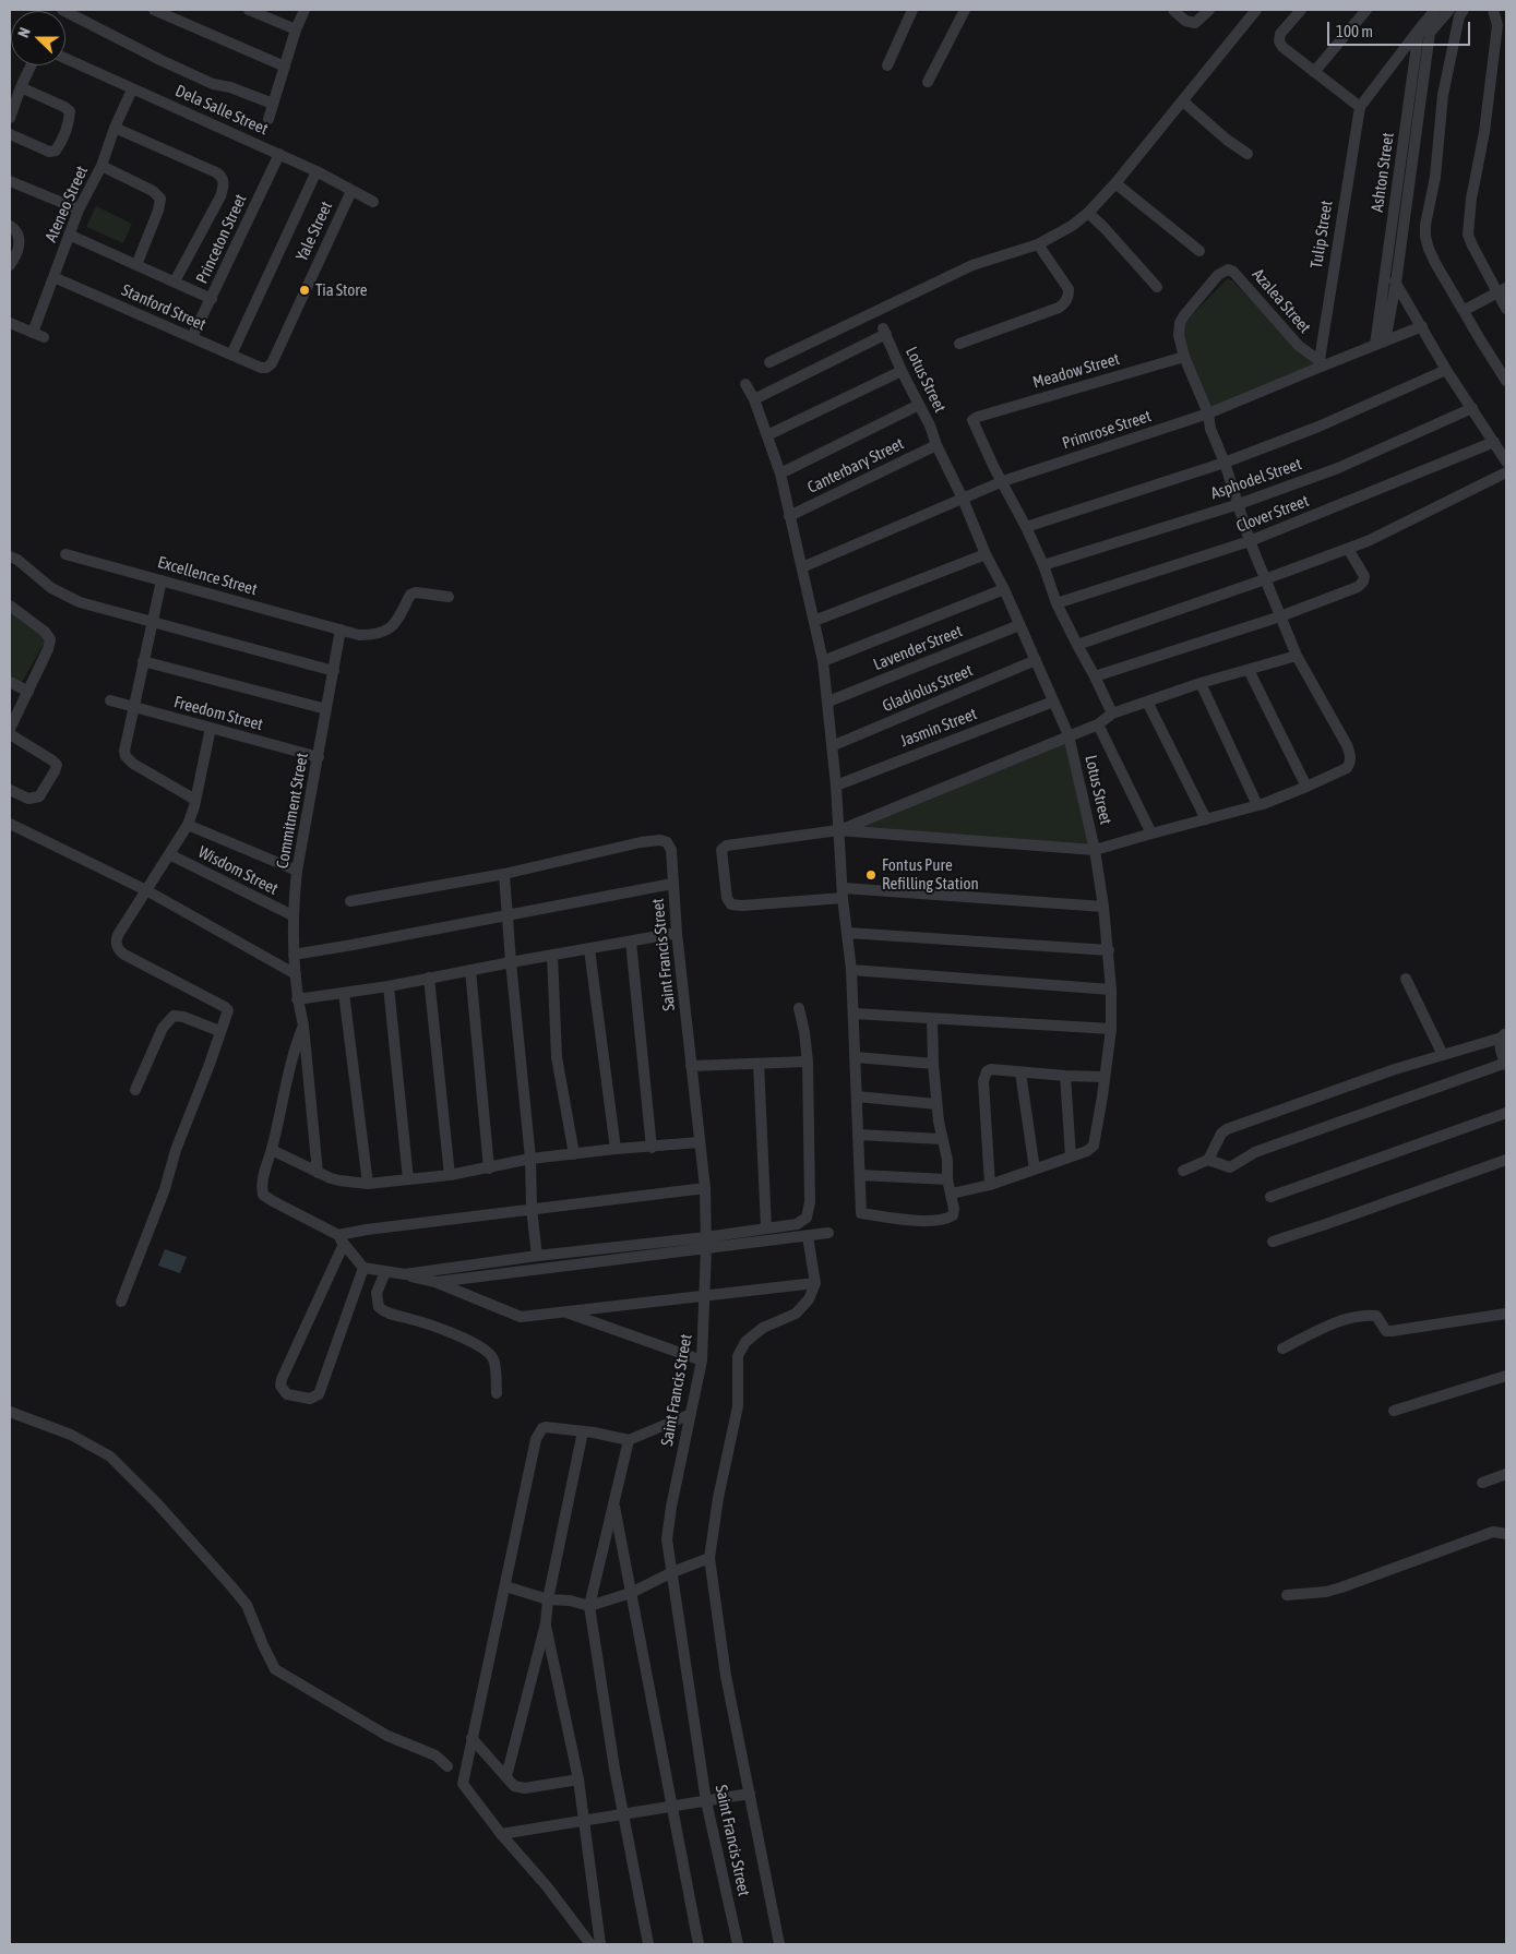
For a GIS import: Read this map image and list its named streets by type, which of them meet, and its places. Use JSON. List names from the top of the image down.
{
  "streets": {
    "street": [
      "Dela Salle Street",
      "Ashton Street",
      "Ateneo Street",
      "Yale Street",
      "Tulip Street",
      "Princeton Street",
      "Azalea Street",
      "Stanford Street",
      "Meadow Street",
      "Lotus Street",
      "Primrose Street",
      "Canterbary Street",
      "Asphodel Street",
      "Clover Street",
      "Excellence Street",
      "Lavender Street",
      "Gladiolus Street",
      "Freedom Street",
      "Jasmin Street",
      "Commitment Street",
      "Wisdom Street",
      "Saint Francis Street"
    ]
  },
  "crossings": [
    ["Dela Salle Street", "Ateneo Street"],
    ["Dela Salle Street", "Yale Street"],
    ["Dela Salle Street", "Princeton Street"],
    ["Ashton Street", "Primrose Street"],
    ["Ateneo Street", "Stanford Street"],
    ["Yale Street", "Stanford Street"],
    ["Tulip Street", "Azalea Street"],
    ["Tulip Street", "Primrose Street"],
    ["Princeton Street", "Stanford Street"],
    ["Azalea Street", "Meadow Street"],
    ["Azalea Street", "Primrose Street"],
    ["Meadow Street", "Primrose Street"],
    ["Lotus Street", "Primrose Street"],
    ["Lotus Street", "Canterbary Street"],
    ["Lotus Street", "Lavender Street"],
    ["Lotus Street", "Gladiolus Street"],
    ["Lotus Street", "Jasmin Street"],
    ["Excellence Street", "Commitment Street"],
    ["Freedom Street", "Commitment Street"],
    ["Commitment Street", "Wisdom Street"]
  ],
  "places": ["Tia Store", "Fontus Pure Refilling Station"],
  "scale_bar": "100 m",
  "north": "left"
}
